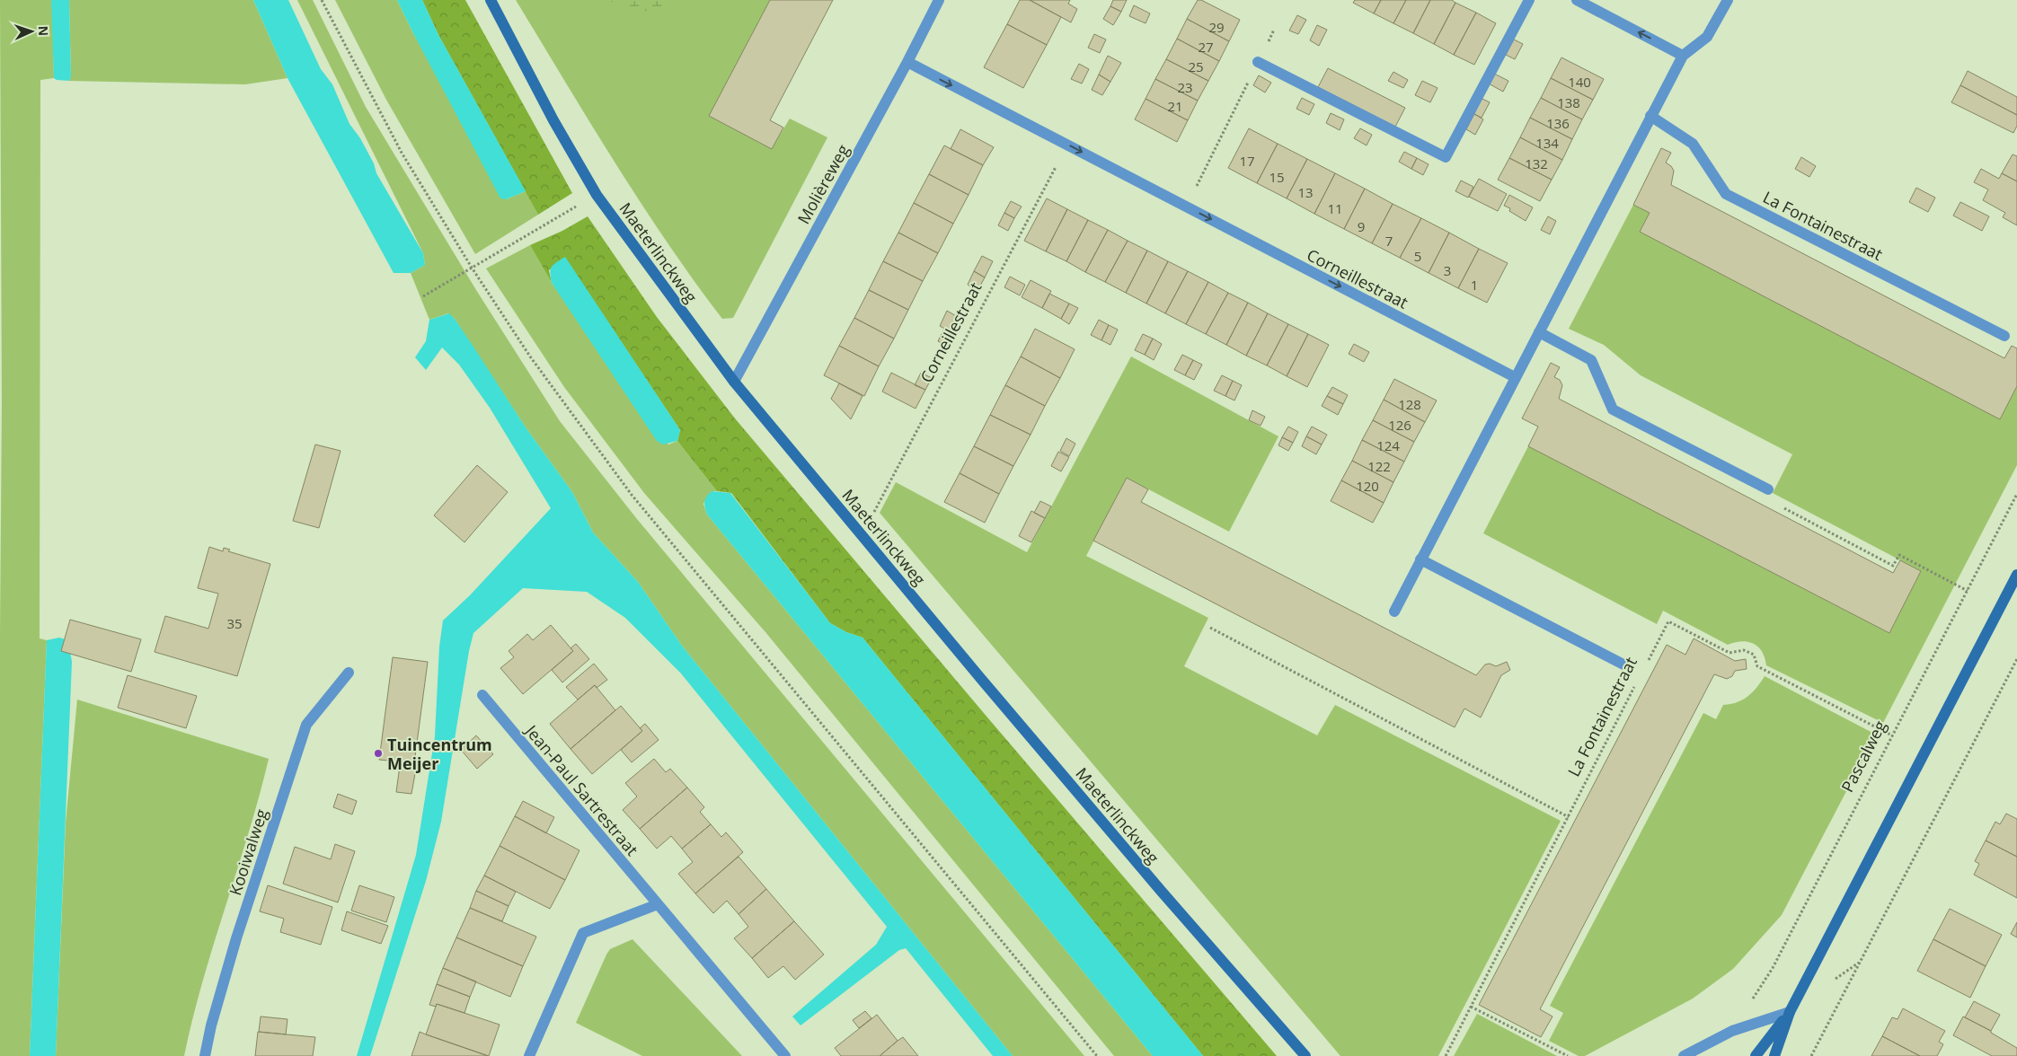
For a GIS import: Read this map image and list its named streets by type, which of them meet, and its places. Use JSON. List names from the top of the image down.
{
  "streets": {
    "street": [
      "Molièreweg",
      "La Fontainestraat",
      "Maeterlinckweg",
      "Corneillestraat",
      "Jean-Paul Sartrestraat",
      "Kooiwalweg"
    ],
    "path": ["Pascalweg"]
  },
  "crossings": [
    ["Molièreweg", "Maeterlinckweg"],
    ["Molièreweg", "Corneillestraat"],
    ["La Fontainestraat", "Pascalweg"],
    ["Maeterlinckweg", "Corneillestraat"]
  ],
  "one_way": ["Corneillestraat"],
  "places": ["Tuincentrum Meijer"],
  "house_numbers": [
    "29",
    "27",
    "25",
    "140",
    "23",
    "138",
    "21",
    "136",
    "134",
    "17",
    "132",
    "15",
    "13",
    "11",
    "9",
    "7",
    "5",
    "3",
    "1",
    "128",
    "126",
    "124",
    "122",
    "120",
    "35"
  ],
  "north": "right"
}
